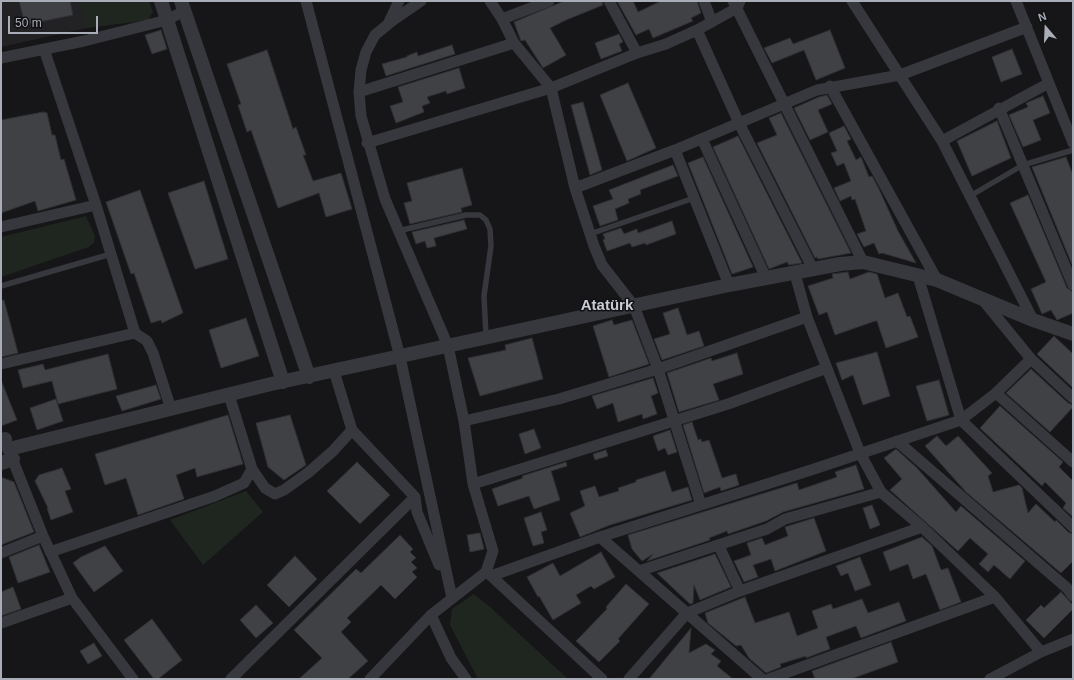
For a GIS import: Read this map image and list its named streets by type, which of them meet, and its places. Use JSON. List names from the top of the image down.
{
  "districts": ["Atatürk"],
  "scale_bar": "50 m",
  "north": "top"
}
